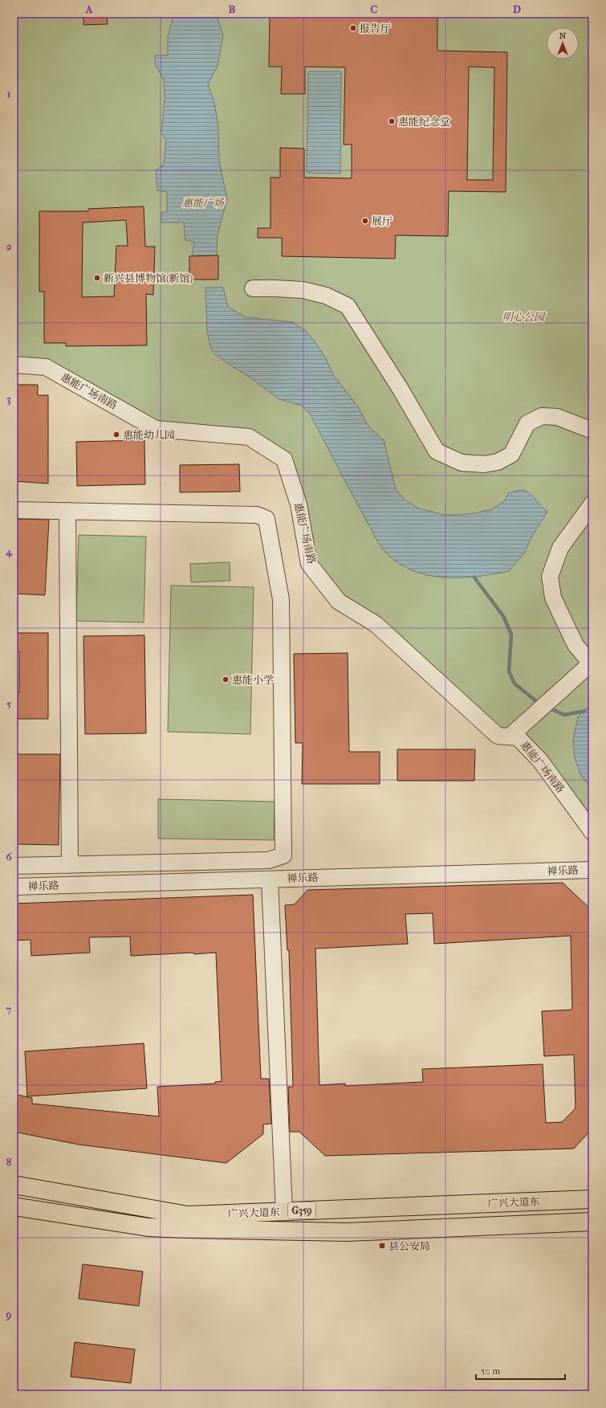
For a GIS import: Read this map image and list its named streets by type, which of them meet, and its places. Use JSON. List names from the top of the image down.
{
  "streets": {
    "highway": ["广兴大道东", "G359"],
    "street": ["惠能广场南路", "禅乐路"]
  },
  "parks": ["惠能广场", "明心公园"],
  "places": {
    "other": [
      "报告厅",
      "惠能纪念堂",
      "展厅",
      "新兴县博物馆(新馆)",
      "惠能幼儿园",
      "惠能小学"
    ],
    "transit": ["县公安局"]
  },
  "scale_bar": "50 m",
  "north": "top",
  "grid": {
    "columns": [
      "A",
      "B",
      "C",
      "D"
    ],
    "rows": [
      "1",
      "2",
      "3",
      "4",
      "5",
      "6",
      "7",
      "8",
      "9"
    ]
  }
}
